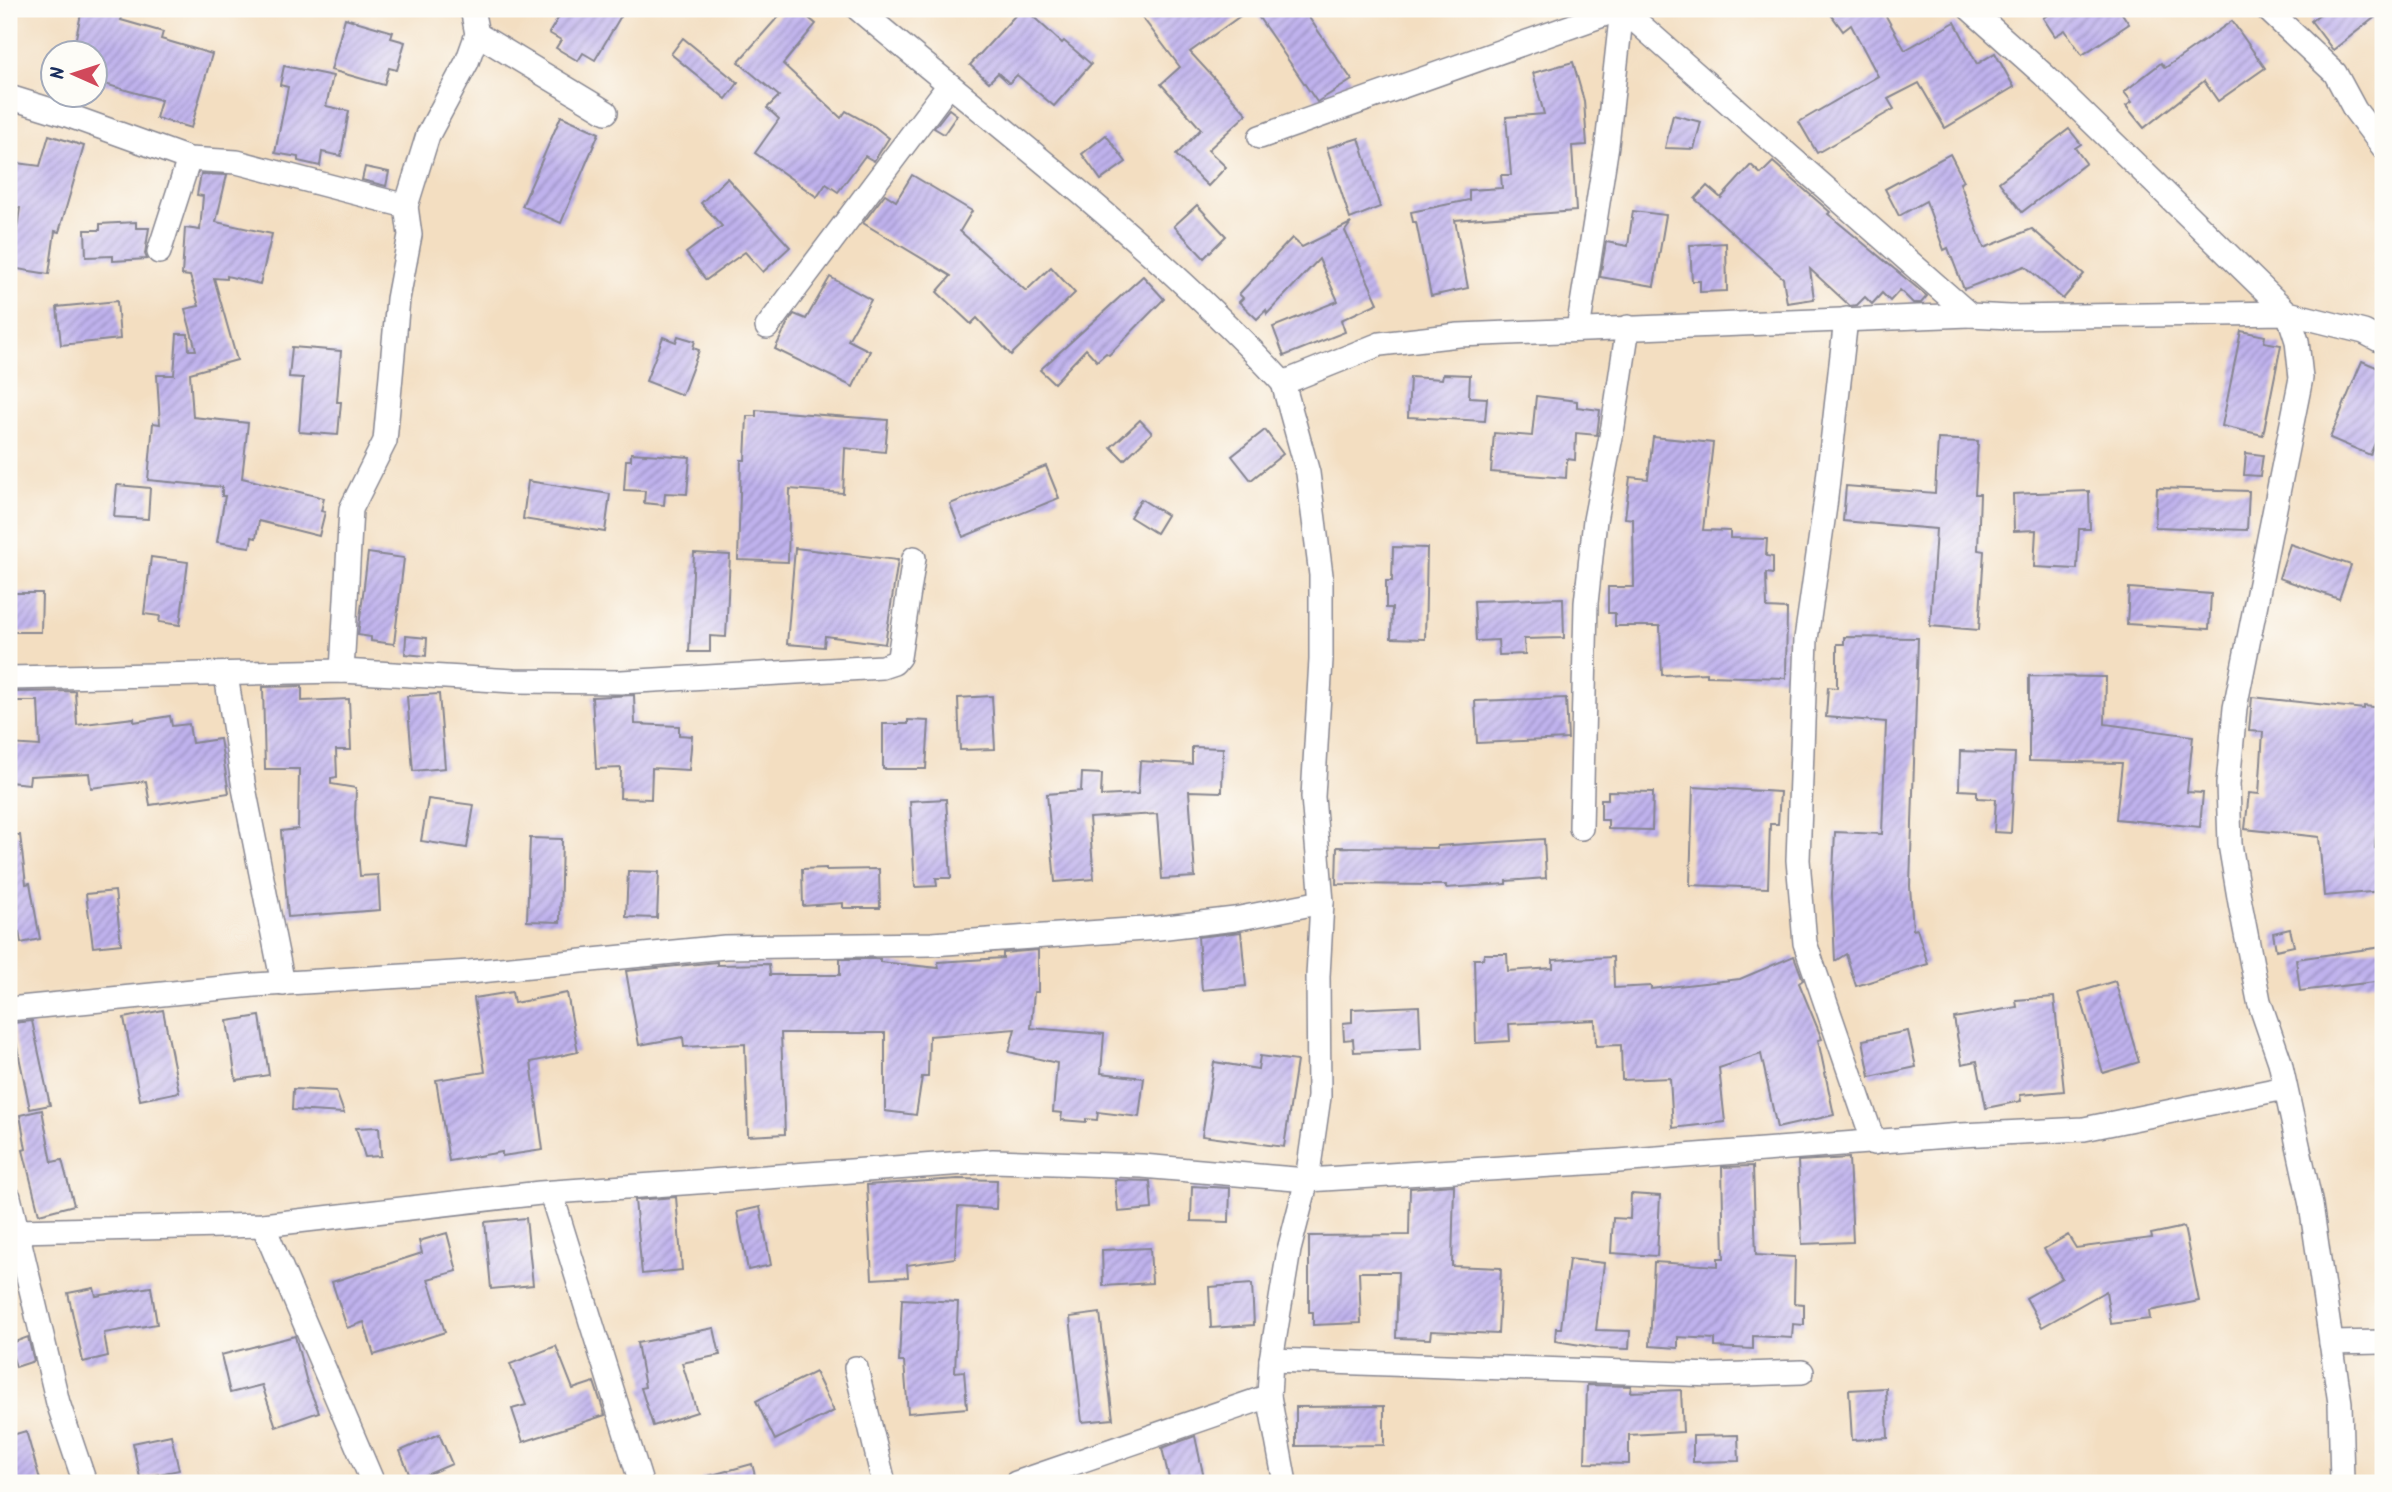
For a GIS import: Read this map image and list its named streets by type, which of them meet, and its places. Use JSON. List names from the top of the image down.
{
  "north": "left"
}
